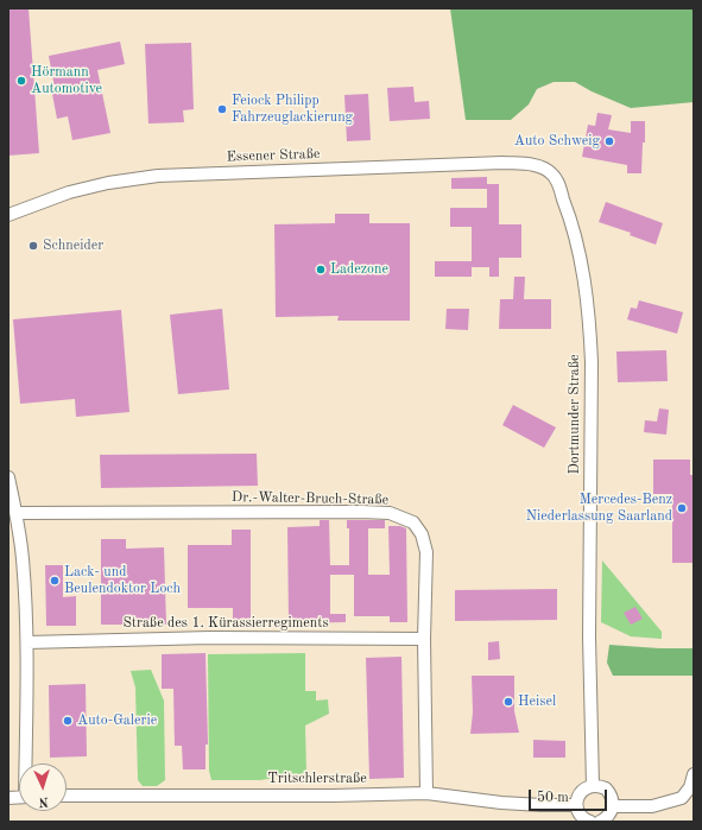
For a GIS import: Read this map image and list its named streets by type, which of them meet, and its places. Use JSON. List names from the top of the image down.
{
  "streets": {
    "street": [
      "Essener Straße",
      "Dortmunder Straße",
      "Dr.-Walter-Bruch-Straße",
      "Straße des 1. Kürassierregiments",
      "Tritschlerstraße"
    ]
  },
  "crossings": [
    ["Essener Straße", "Dortmunder Straße"],
    ["Dr.-Walter-Bruch-Straße", "Straße des 1. Kürassierregiments"],
    ["Dr.-Walter-Bruch-Straße", "Tritschlerstraße"]
  ],
  "places": [
    "Hörmann Automotive",
    "Feiock Philipp Fahrzeuglackierung",
    "Auto Schweig",
    "Schneider",
    "Ladezone",
    "Mercedes-Benz Niederlassung Saarland",
    "Lack- und Beulendoktor Loch",
    "Heisel",
    "Auto-Galerie"
  ],
  "scale_bar": "50 m",
  "north": "bottom"
}
